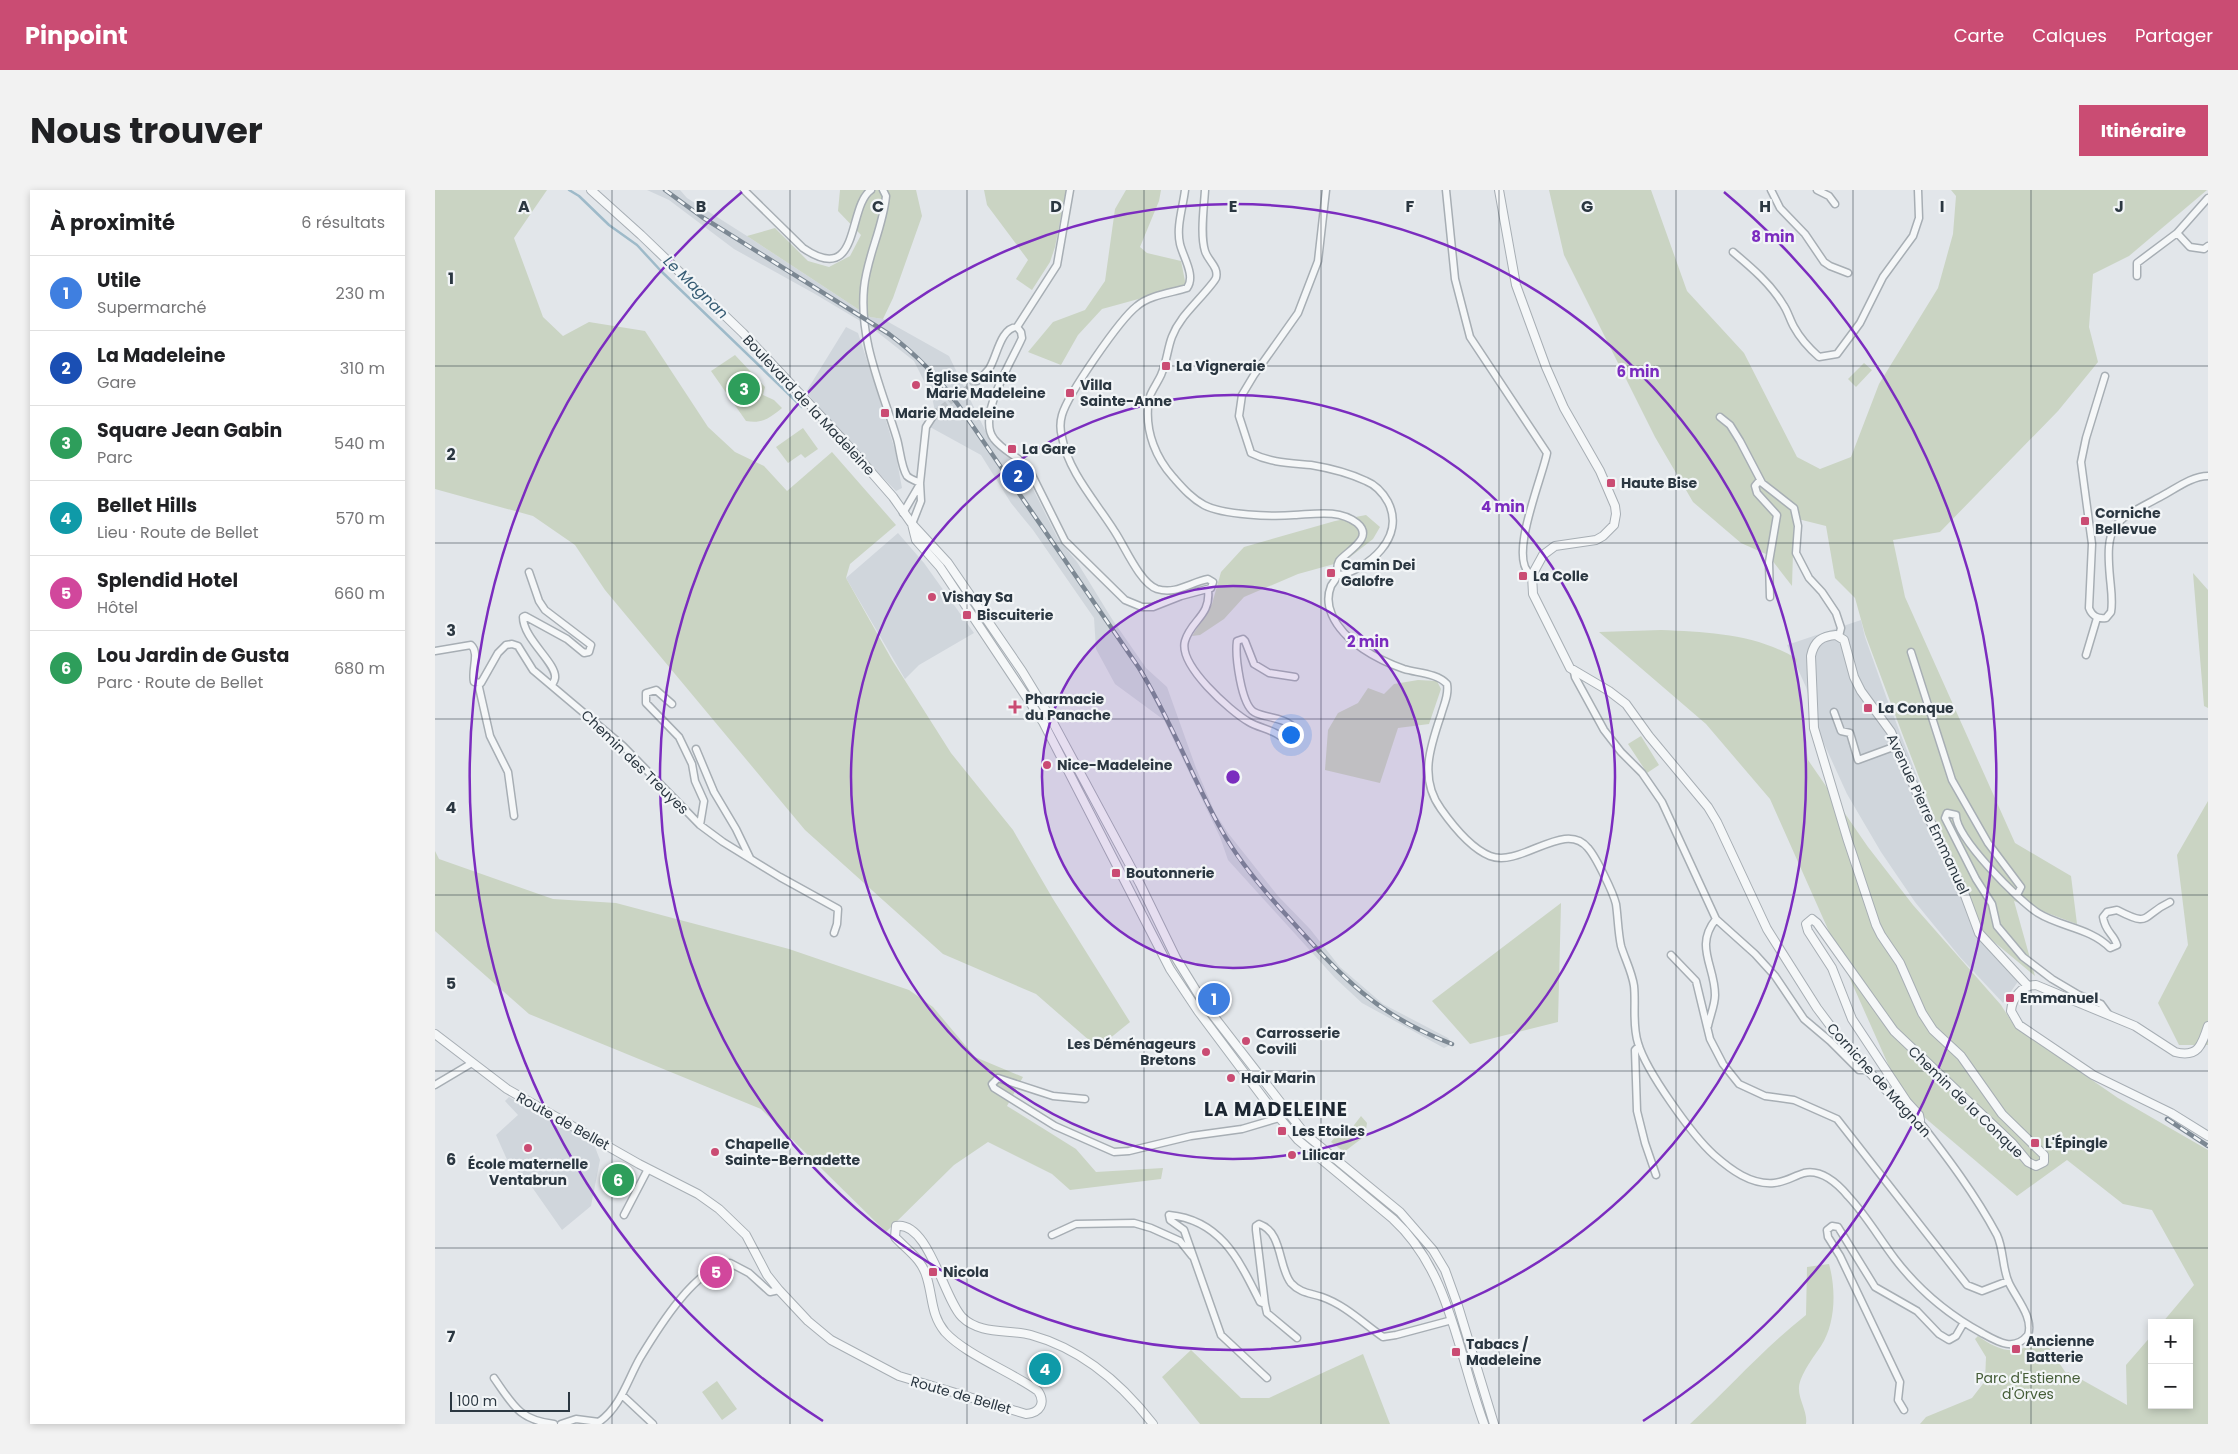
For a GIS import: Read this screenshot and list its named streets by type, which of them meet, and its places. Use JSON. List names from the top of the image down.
{
  "streets": {
    "street": [
      "Boulevard de la Madeleine",
      "Chemin des Treuyes",
      "Avenue Pierre Emmanuel",
      "Corniche de Magnan",
      "Chemin de la Conque",
      "Route de Bellet"
    ]
  },
  "crossings": [
    ["Avenue Pierre Emmanuel", "Chemin de la Conque"],
    ["Corniche de Magnan", "Chemin de la Conque"]
  ],
  "districts": ["LA MADELEINE"],
  "water": ["Le Magnan"],
  "parks": ["Parc d'Estienne d'Orves"],
  "places": {
    "transit": [
      "La Vigneraie",
      "Villa Sainte-Anne",
      "Marie Madeleine",
      "La Gare",
      "Haute Bise",
      "Corniche Bellevue",
      "Camin Dei Galofre",
      "La Colle",
      "Biscuiterie",
      "La Conque",
      "Boutonnerie",
      "Emmanuel",
      "Les Etoiles",
      "L'Épingle",
      "Nicola",
      "Ancienne Batterie",
      "Tabacs / Madeleine"
    ],
    "other": [
      "Église Sainte Marie Madeleine",
      "Vishay Sa",
      "Nice-Madeleine",
      "Carrosserie Covili",
      "Les Déménageurs Bretons",
      "Hair Marin",
      "École maternelle Ventabrun",
      "Chapelle Sainte-Bernadette",
      "Lilicar"
    ],
    "health": ["Pharmacie du Panache"]
  },
  "scale_bar": "100 m",
  "page": {
    "header": "Pinpoint",
    "nav": ["Carte", "Calques", "Partager"],
    "title": "Nous trouver",
    "buttons": "Itinéraire",
    "heading": ["À proximité", "6 résultats"],
    "list": [
      {
        "mark": "1",
        "name": "Utile",
        "note": "Supermarché",
        "value": "230 m"
      },
      {
        "mark": "2",
        "name": "La Madeleine",
        "note": "Gare",
        "value": "310 m"
      },
      {
        "mark": "3",
        "name": "Square Jean Gabin",
        "note": "Parc",
        "value": "540 m"
      },
      {
        "mark": "4",
        "name": "Bellet Hills",
        "note": "Lieu · Route de Bellet",
        "value": "570 m"
      },
      {
        "mark": "5",
        "name": "Splendid Hotel",
        "note": "Hôtel",
        "value": "660 m"
      },
      {
        "mark": "6",
        "name": "Lou Jardin de Gusta",
        "note": "Parc · Route de Bellet",
        "value": "680 m"
      }
    ],
    "pins": [
      "3",
      "2",
      "1",
      "6",
      "5",
      "4"
    ],
    "map_buttons": ["+", "−"],
    "scale": "100 m"
  },
  "grid": {
    "columns": [
      "A",
      "B",
      "C",
      "D",
      "E",
      "F",
      "G",
      "H",
      "I",
      "J"
    ],
    "rows": [
      "1",
      "2",
      "3",
      "4",
      "5",
      "6",
      "7"
    ]
  },
  "rings": [
    "8 min",
    "6 min",
    "4 min",
    "2 min"
  ]
}
